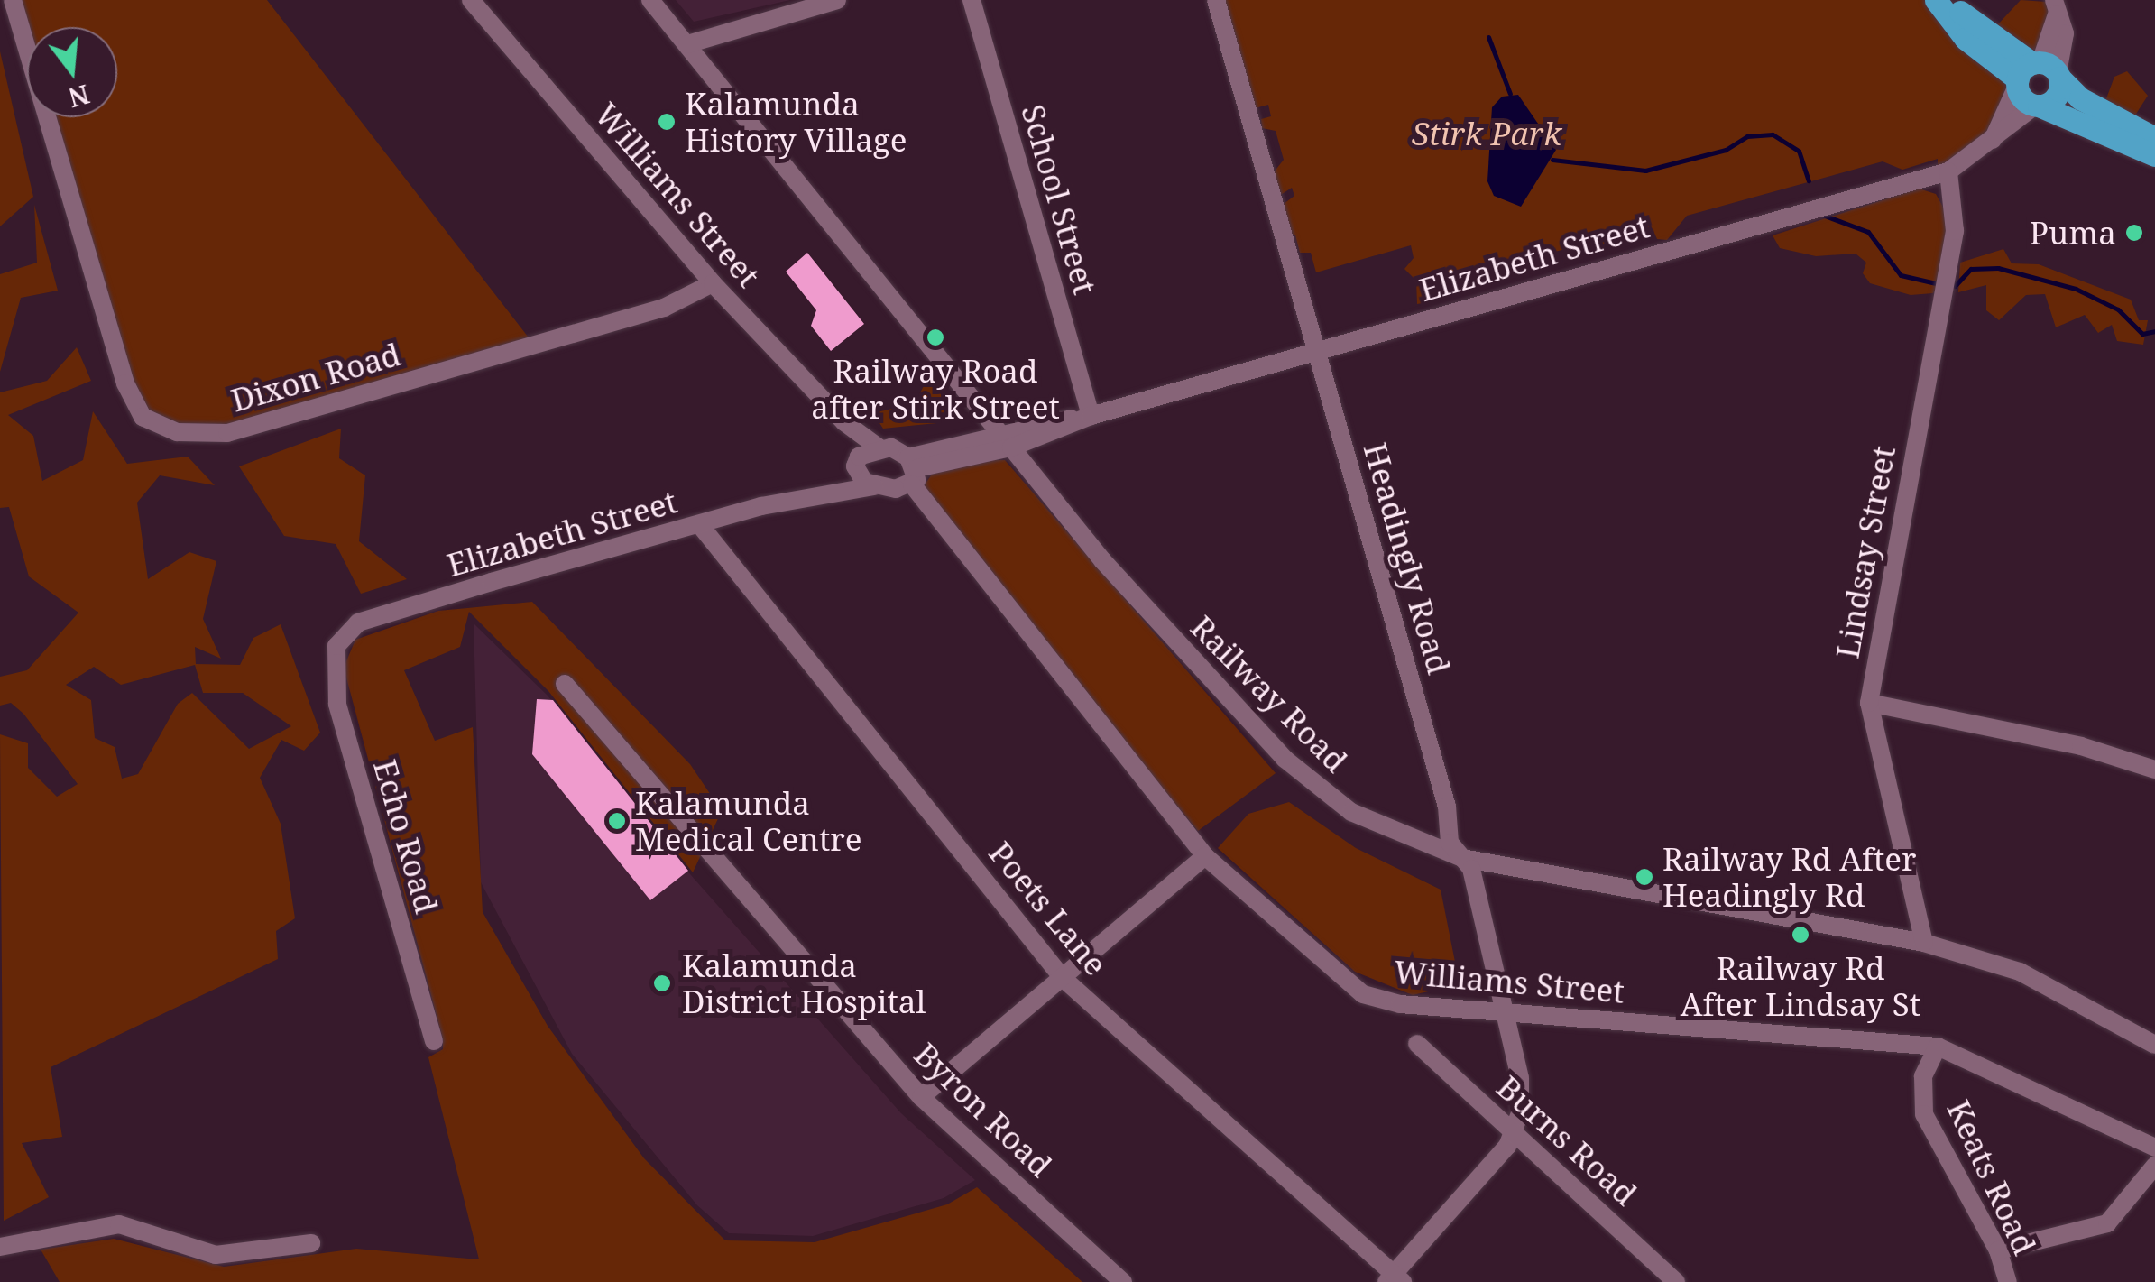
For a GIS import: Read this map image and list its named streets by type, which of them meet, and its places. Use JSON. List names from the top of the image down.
{
  "streets": {
    "street": [
      "Williams Street",
      "School Street",
      "Elizabeth Street",
      "Dixon Road",
      "Lindsay Street",
      "Headingly Road",
      "Railway Road",
      "Echo Road",
      "Poets Lane",
      "Byron Road",
      "Burns Road",
      "Keats Road"
    ]
  },
  "crossings": [
    ["Williams Street", "Elizabeth Street"],
    ["Williams Street", "Dixon Road"],
    ["Williams Street", "Headingly Road"],
    ["Williams Street", "Keats Road"],
    ["School Street", "Elizabeth Street"],
    ["Elizabeth Street", "Lindsay Street"],
    ["Elizabeth Street", "Headingly Road"],
    ["Elizabeth Street", "Railway Road"],
    ["Elizabeth Street", "Echo Road"],
    ["Elizabeth Street", "Poets Lane"],
    ["Lindsay Street", "Railway Road"],
    ["Headingly Road", "Railway Road"],
    ["Headingly Road", "Burns Road"]
  ],
  "parks": ["Stirk Park"],
  "places": [
    "Kalamunda History Village",
    "Puma",
    "Railway Road after Stirk Street",
    "Kalamunda Medical Centre",
    "Railway Rd After Headingly Rd",
    "Railway Rd After Lindsay St",
    "Kalamunda District Hospital"
  ],
  "north": "bottom"
}
